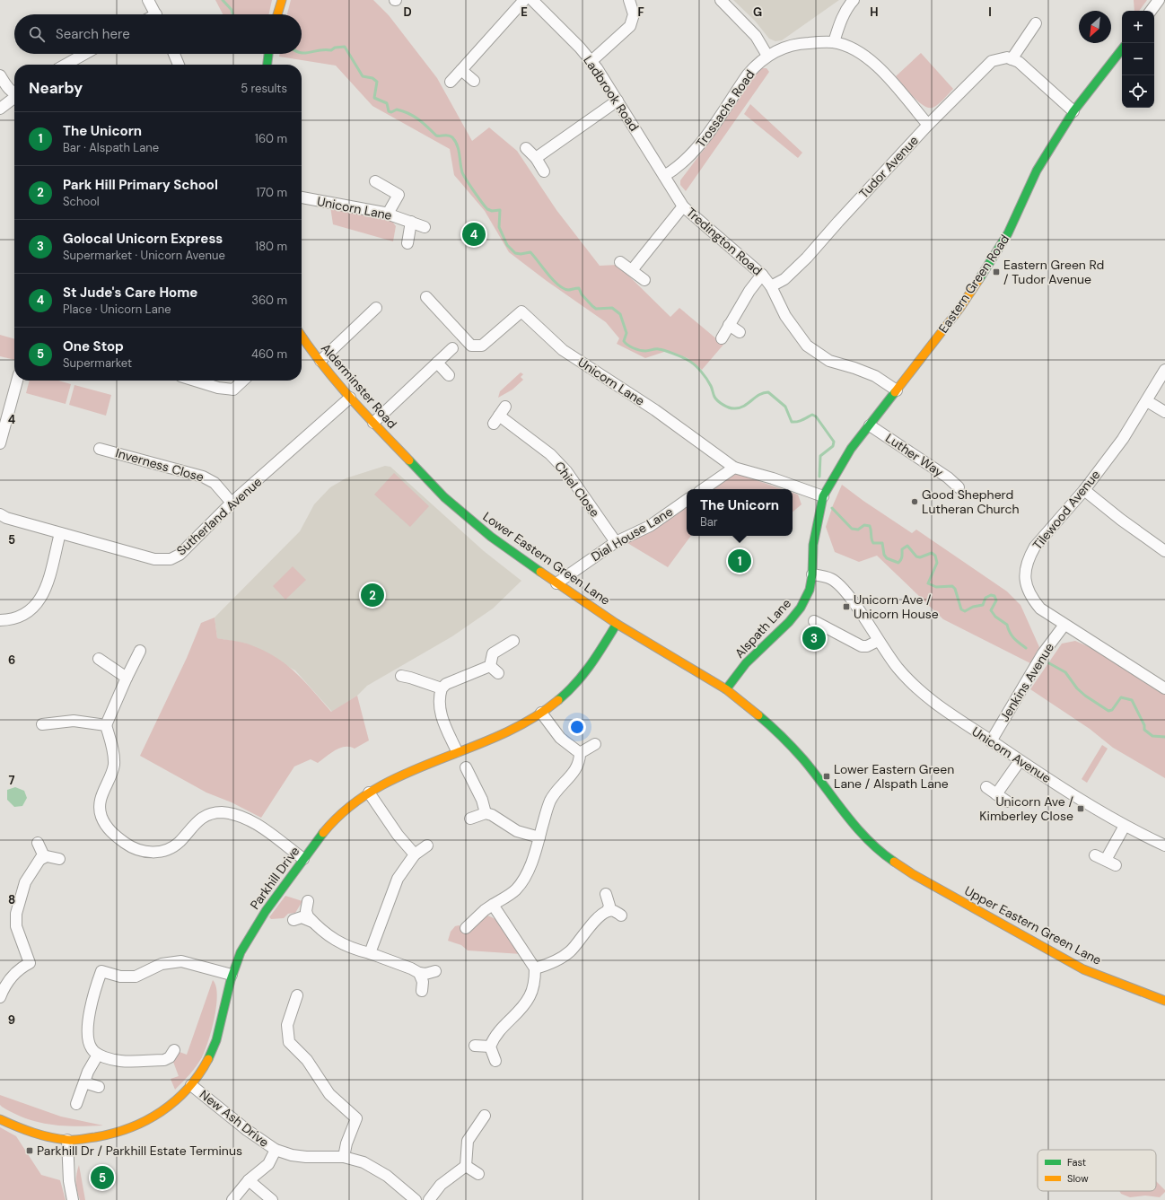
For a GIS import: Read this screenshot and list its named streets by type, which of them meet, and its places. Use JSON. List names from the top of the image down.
{
  "streets": {
    "street": [
      "Ladbrook Road",
      "Trossachs Road",
      "Tudor Avenue",
      "Unicorn Lane",
      "Tredington Road",
      "Eastern Green Road",
      "Alderminster Road",
      "Luther Way",
      "Inverness Close",
      "Chiel Close",
      "Tilewood Avenue",
      "Sutherland Avenue",
      "Dial House Lane",
      "Lower Eastern Green Lane",
      "Alspath Lane",
      "Jenkins Avenue",
      "Unicorn Avenue",
      "Parkhill Drive",
      "Upper Eastern Green Lane",
      "New Ash Drive"
    ]
  },
  "crossings": [
    ["Ladbrook Road", "Trossachs Road"],
    ["Ladbrook Road", "Tredington Road"],
    ["Trossachs Road", "Tudor Avenue"],
    ["Tudor Avenue", "Tredington Road"],
    ["Unicorn Lane", "Eastern Green Road"],
    ["Unicorn Lane", "Alspath Lane"],
    ["Tredington Road", "Eastern Green Road"],
    ["Eastern Green Road", "Luther Way"],
    ["Eastern Green Road", "Alspath Lane"],
    ["Alderminster Road", "Sutherland Avenue"],
    ["Alderminster Road", "Lower Eastern Green Lane"],
    ["Inverness Close", "Sutherland Avenue"],
    ["Chiel Close", "Dial House Lane"],
    ["Tilewood Avenue", "Jenkins Avenue"],
    ["Dial House Lane", "Lower Eastern Green Lane"],
    ["Lower Eastern Green Lane", "Alspath Lane"],
    ["Lower Eastern Green Lane", "Parkhill Drive"],
    ["Lower Eastern Green Lane", "Upper Eastern Green Lane"],
    ["Alspath Lane", "Unicorn Avenue"],
    ["Alspath Lane", "Upper Eastern Green Lane"],
    ["Jenkins Avenue", "Unicorn Avenue"],
    ["Parkhill Drive", "New Ash Drive"]
  ],
  "places": {
    "transit": [
      "Eastern Green Rd / Tudor Avenue",
      "Unicorn Ave / Unicorn House",
      "Lower Eastern Green Lane / Alspath Lane",
      "Unicorn Ave / Kimberley Close",
      "Parkhill Dr / Parkhill Estate Terminus"
    ],
    "other": ["Good Shepherd Lutheran Church"]
  },
  "legend": ["Fast", "Slow"],
  "north": "bottom left",
  "page": {
    "map_buttons": ["+", "−"],
    "search": "Search here",
    "heading": ["Nearby", "5 results"],
    "list": [
      {
        "mark": "1",
        "name": "The Unicorn",
        "note": "Bar · Alspath Lane",
        "value": "160 m"
      },
      {
        "mark": "2",
        "name": "Park Hill Primary School",
        "note": "School",
        "value": "170 m"
      },
      {
        "mark": "3",
        "name": "Golocal Unicorn Express",
        "note": "Supermarket · Unicorn Avenue",
        "value": "180 m"
      },
      {
        "mark": "4",
        "name": "St Jude's Care Home",
        "note": "Place · Unicorn Lane",
        "value": "360 m"
      },
      {
        "mark": "5",
        "name": "One Stop",
        "note": "Supermarket",
        "value": "460 m"
      }
    ],
    "pins": [
      "4",
      "1",
      "2",
      "3",
      "5"
    ],
    "popup": ["The Unicorn", "Bar"]
  },
  "grid": {
    "columns": [
      "D",
      "E",
      "F",
      "G",
      "H",
      "I"
    ],
    "rows": [
      "4",
      "5",
      "6",
      "7",
      "8",
      "9"
    ]
  }
}
